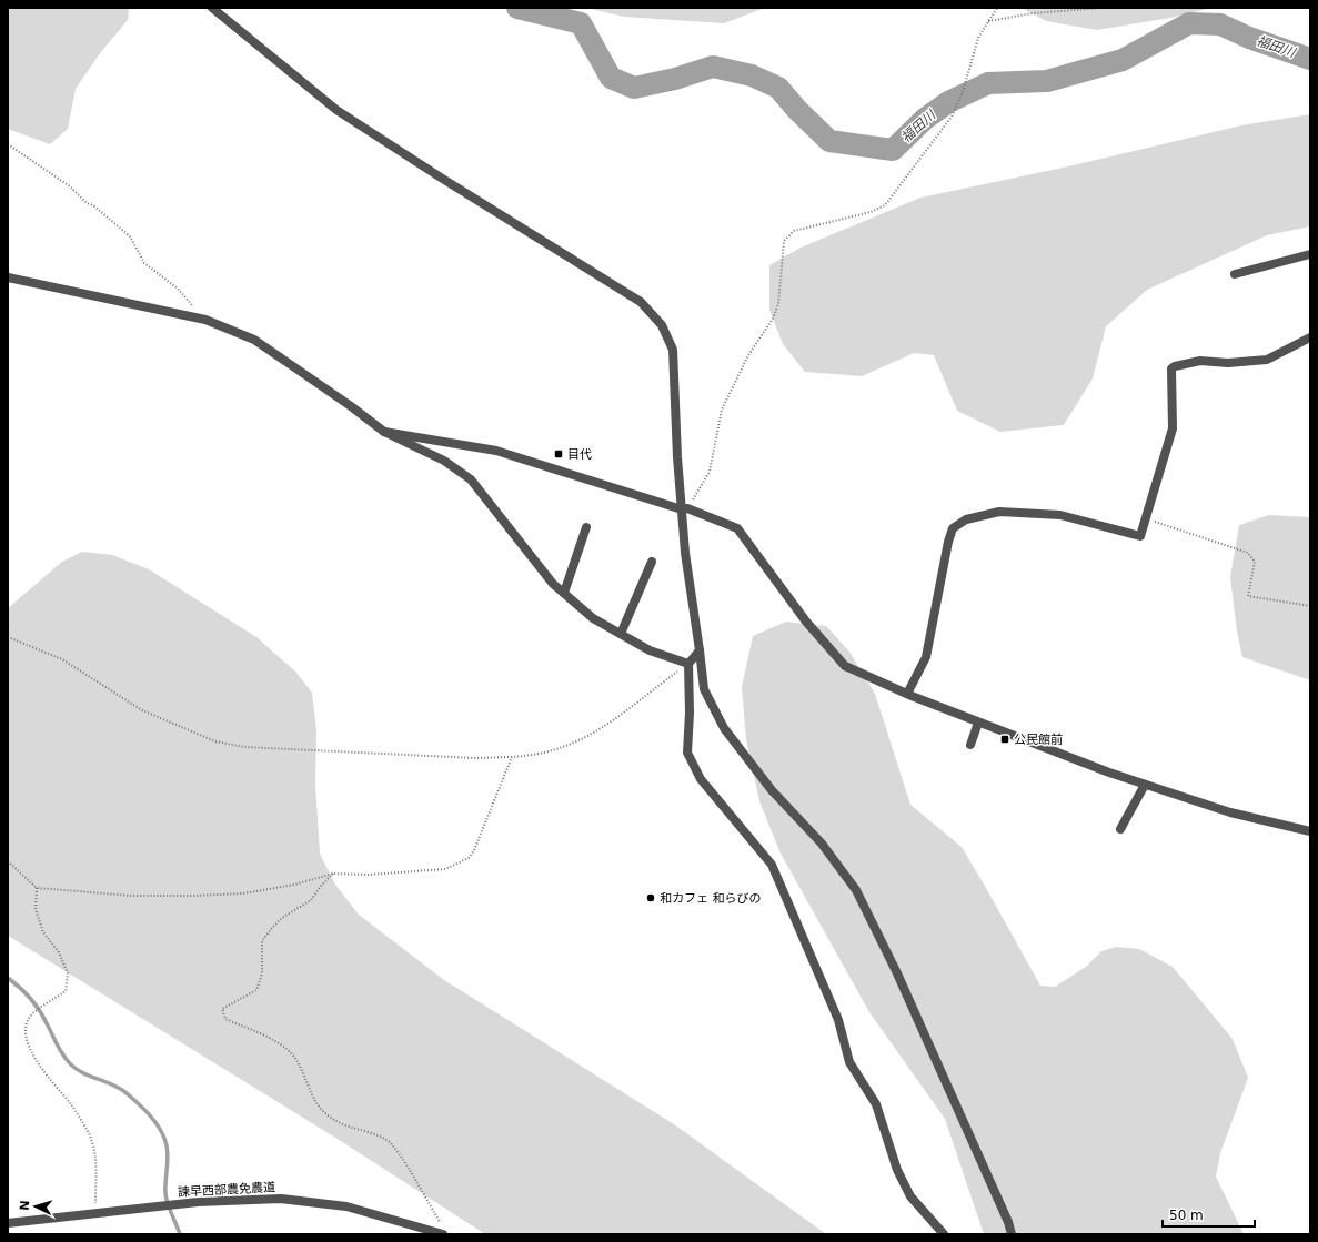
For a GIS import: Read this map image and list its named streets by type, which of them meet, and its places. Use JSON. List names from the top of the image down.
{
  "streets": {
    "street": ["諫早西部農免農道"]
  },
  "water": ["福田川"],
  "places": {
    "transit": ["目代", "公民館前"],
    "other": ["和カフェ 和らびの"]
  },
  "scale_bar": "50 m",
  "north": "left"
}
